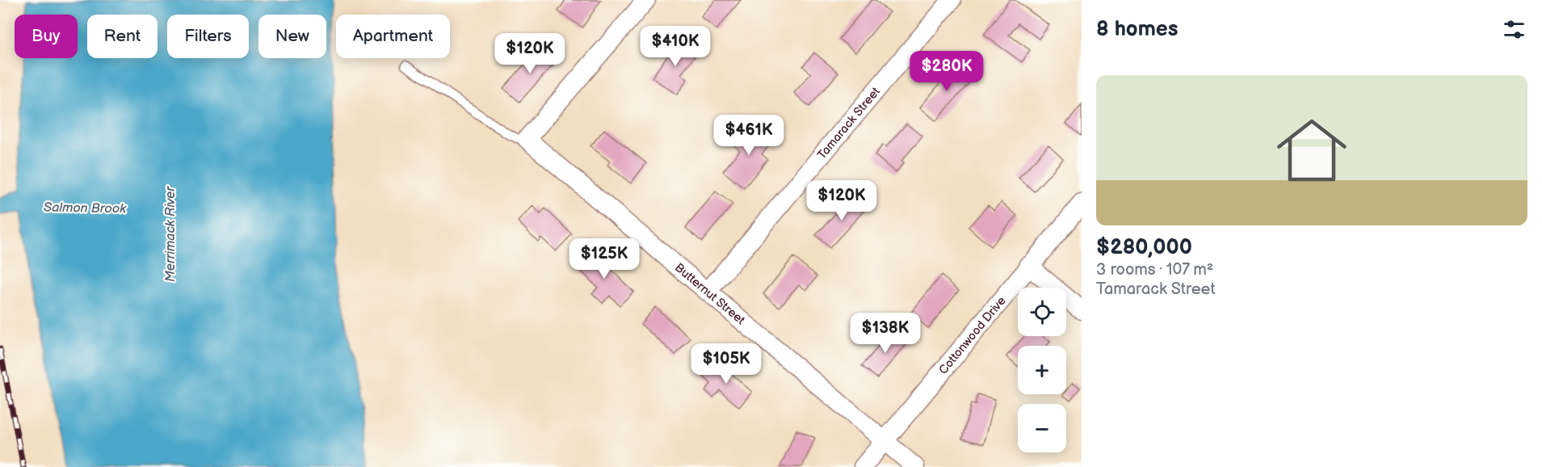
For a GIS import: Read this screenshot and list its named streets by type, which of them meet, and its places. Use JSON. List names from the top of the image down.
{
  "streets": {
    "street": ["Tamarack Street", "Butternut Street", "Cottonwood Drive"]
  },
  "crossings": [
    ["Tamarack Street", "Butternut Street"],
    ["Butternut Street", "Cottonwood Drive"]
  ],
  "water": ["Salmon Brook", "Merrimack River"],
  "page": {
    "heading": "8 homes",
    "chip": [
      "Buy",
      "Rent",
      "Filters",
      "New",
      "Apartment"
    ],
    "price": [
      "$410K",
      "$120K",
      "$280K",
      "$461K",
      "$120K",
      "$125K",
      "$138K",
      "$105K"
    ],
    "list": [
      {
        "name": "$280,000",
        "note": "3 rooms · 107 m² · Tamarack Street"
      }
    ],
    "map_buttons": ["+", "−"]
  }
}
